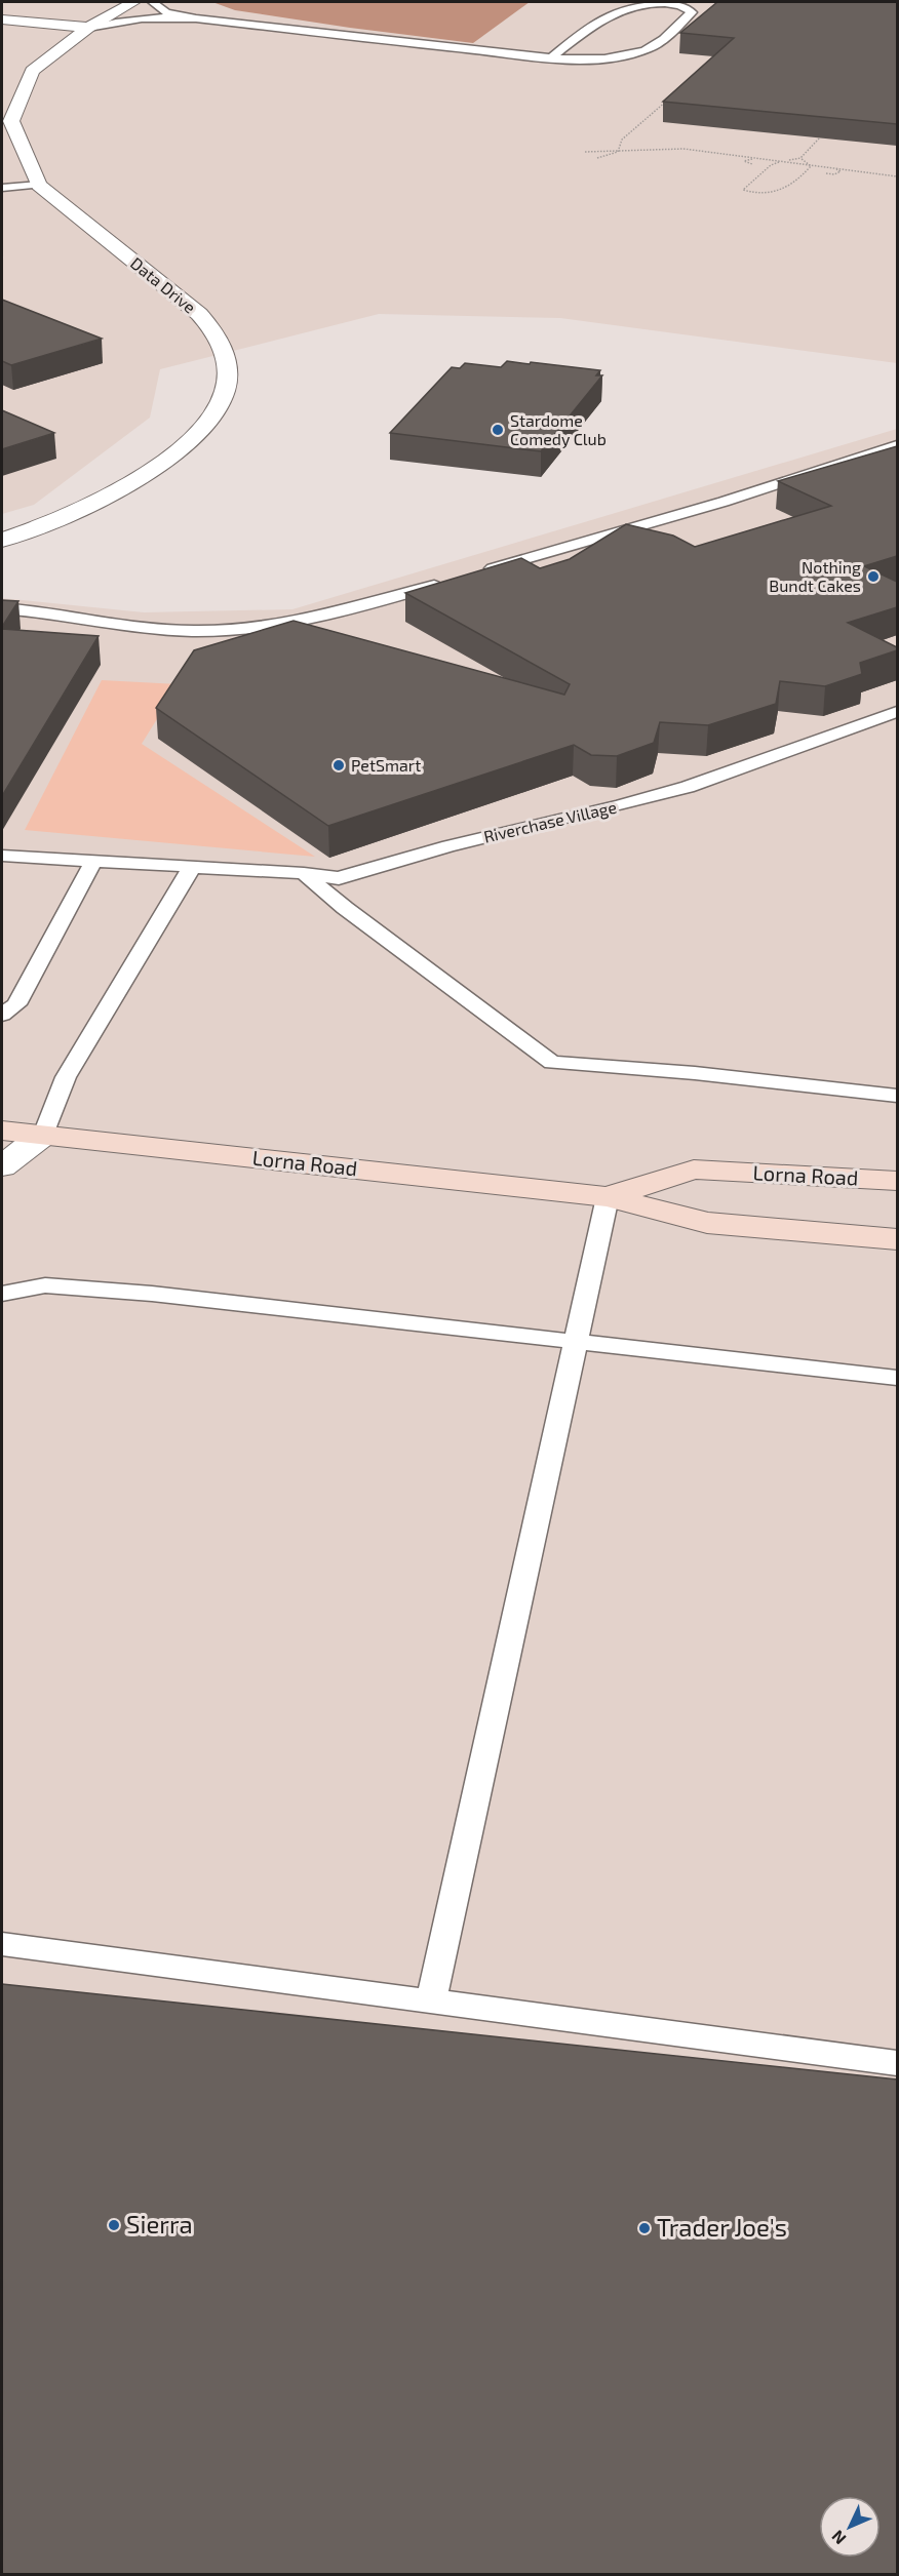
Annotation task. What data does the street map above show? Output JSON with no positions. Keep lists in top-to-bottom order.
{
  "streets": {
    "street": ["Data Drive", "Lorna Road"],
    "lane": ["Riverchase Village"]
  },
  "places": [
    "Stardome Comedy Club",
    "Nothing Bundt Cakes",
    "PetSmart",
    "Sierra",
    "Trader Joe's"
  ],
  "north": "bottom left"
}
